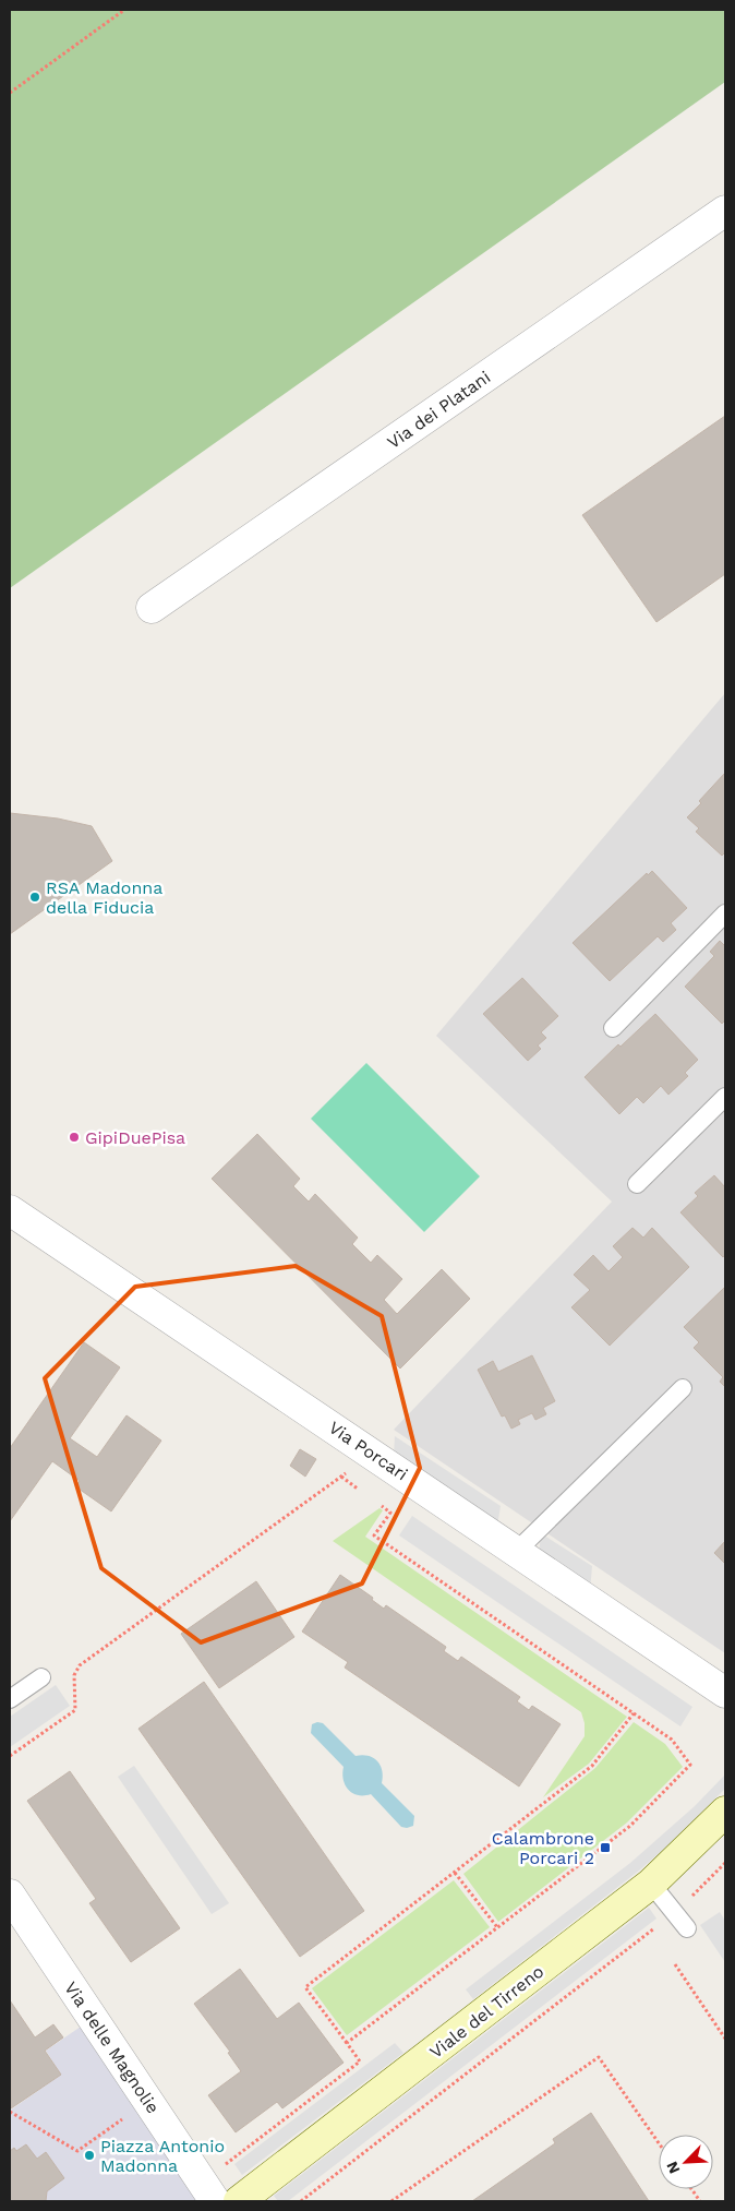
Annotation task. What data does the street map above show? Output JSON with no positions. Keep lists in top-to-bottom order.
{
  "streets": {
    "main road": ["Viale del Tirreno"],
    "street": ["Via dei Platani", "Via Porcari", "Via delle Magnolie"]
  },
  "places": {
    "other": ["RSA Madonna della Fiducia", "GipiDuePisa", "Piazza Antonio Madonna"],
    "transit": ["Calambrone Porcari 2"]
  },
  "north": "bottom left"
}
